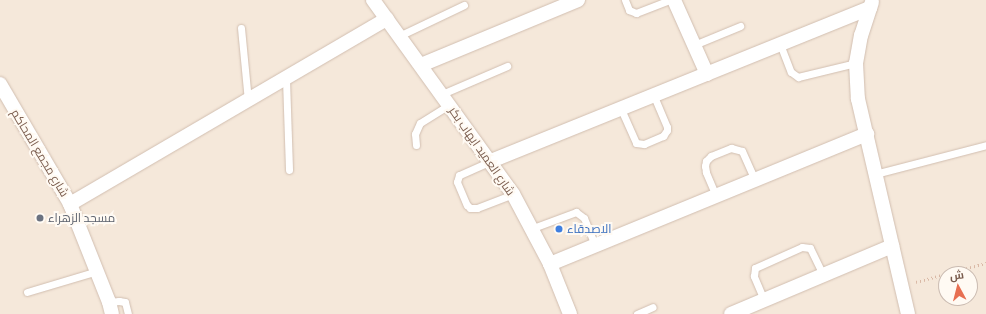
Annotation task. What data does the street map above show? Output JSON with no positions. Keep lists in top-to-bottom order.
{
  "streets": {
    "street": ["شارع العميد ايهاب بكر", "شارع مجمع المحاكم"]
  },
  "places": ["مسجد الزهراء", "الاصدقاء"],
  "north": "top"
}
